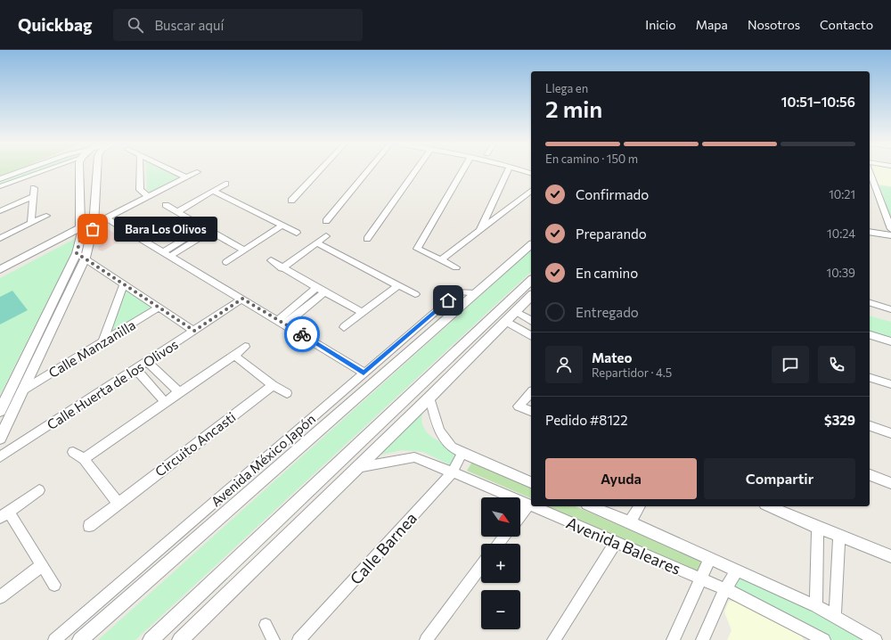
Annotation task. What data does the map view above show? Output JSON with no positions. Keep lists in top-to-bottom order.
{
  "streets": {
    "street": [
      "Calle Manzanilla",
      "Calle Huerta de los Olivos",
      "Circuito Ancasti",
      "Avenida México Japón",
      "Avenida Baleares",
      "Calle Barnea"
    ]
  },
  "crossings": [
    ["Avenida Baleares", "Calle Barnea"]
  ],
  "places": ["Bara Los Olivos"],
  "north": "bottom right",
  "page": {
    "header": "Quickbag",
    "search": "Buscar aquí",
    "nav": [
      "Inicio",
      "Mapa",
      "Nosotros",
      "Contacto"
    ],
    "heading": ["2 min", "Llega en", "10:51–10:56"],
    "panel": [
      "Mateo",
      "Repartidor · 4.5",
      "Pedido #8122",
      "$329"
    ],
    "bar": "En camino · 150 m",
    "list": [
      ["Confirmado", "10:21"],
      ["Preparando", "10:24"],
      ["En camino", "10:39"],
      "Entregado"
    ],
    "bubble": "Bara Los Olivos",
    "buttons": ["Ayuda", "Compartir"],
    "map_buttons": ["+", "−"]
  }
}
